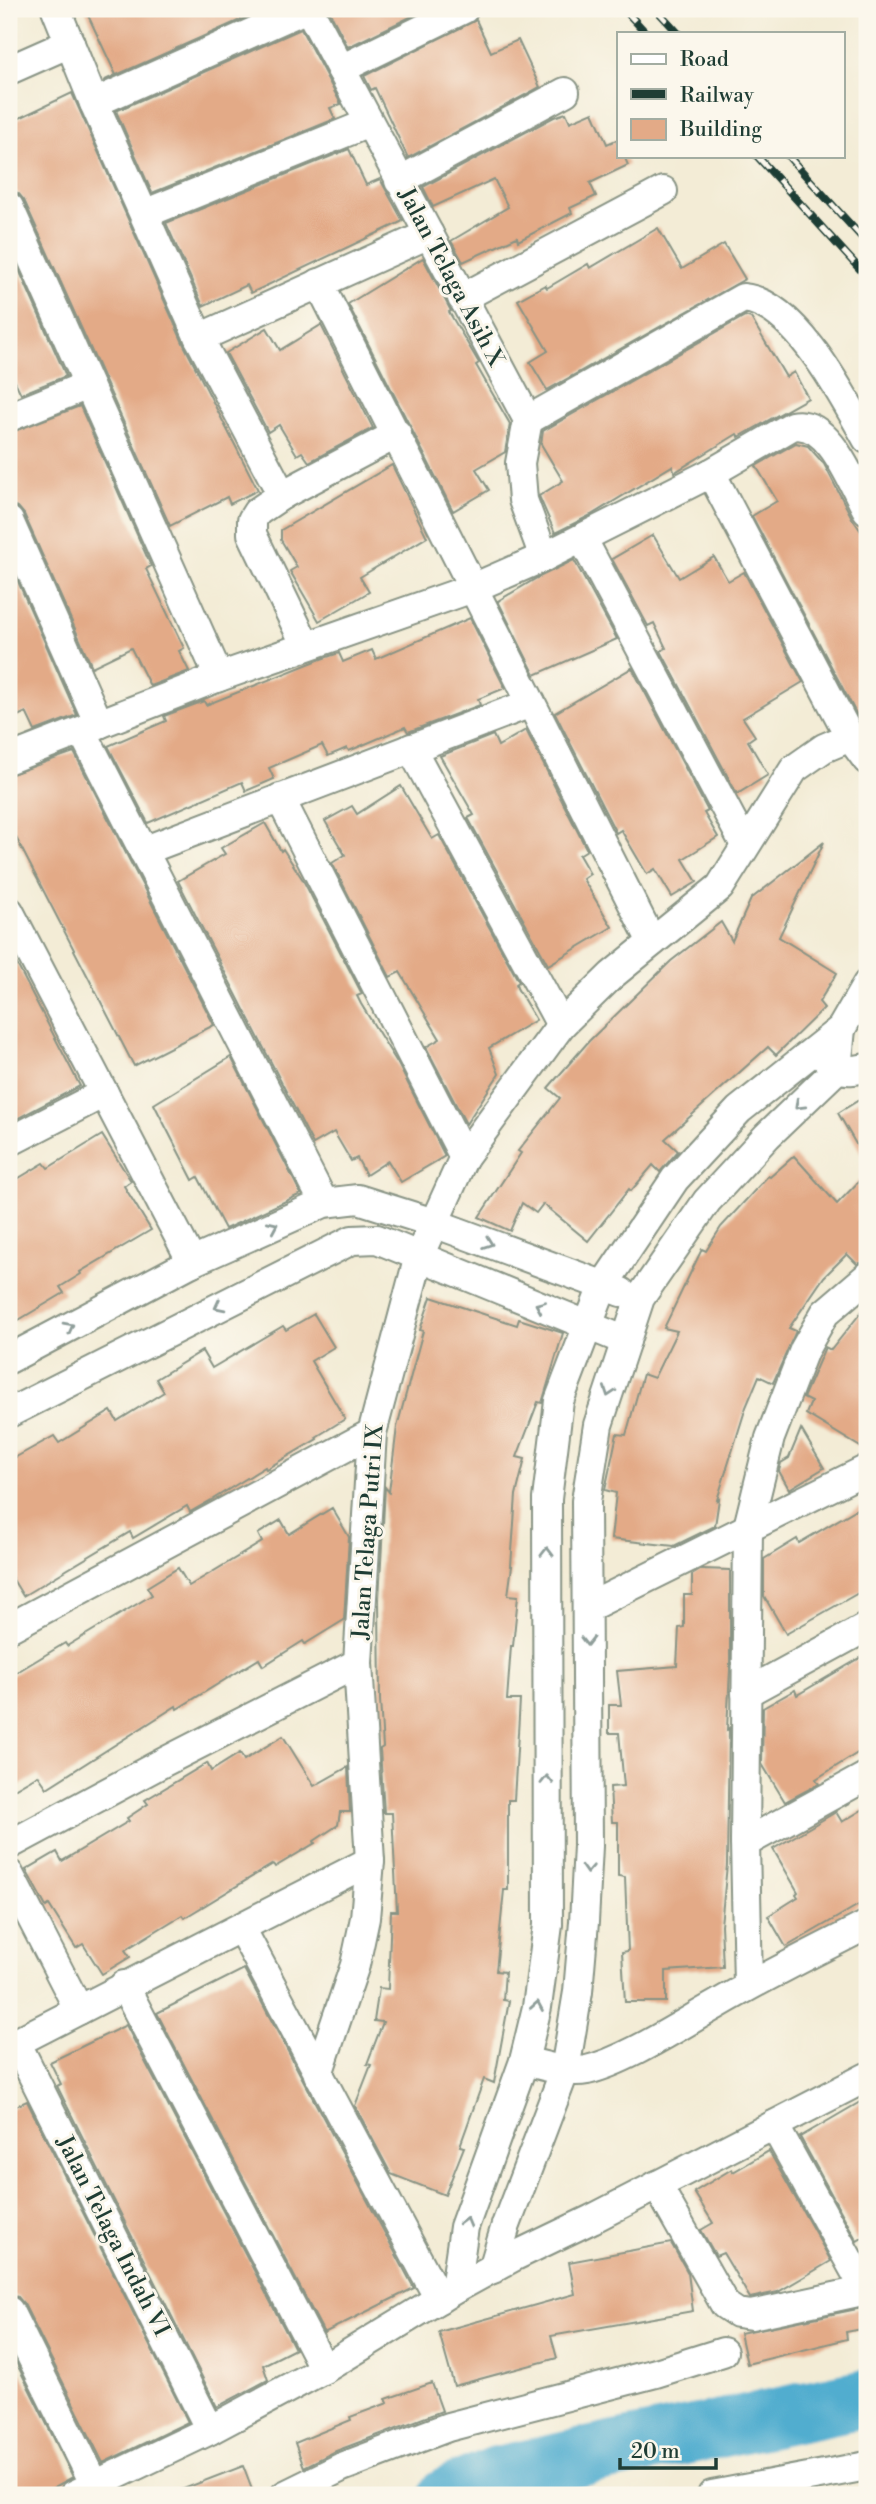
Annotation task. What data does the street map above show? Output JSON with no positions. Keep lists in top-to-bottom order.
{
  "streets": {
    "street": ["Jalan Telaga Asih X", "Jalan Telaga Putri IX", "Jalan Telaga Indah VI"]
  },
  "legend": ["Road", "Railway", "Building"],
  "scale_bar": "20 m"
}
